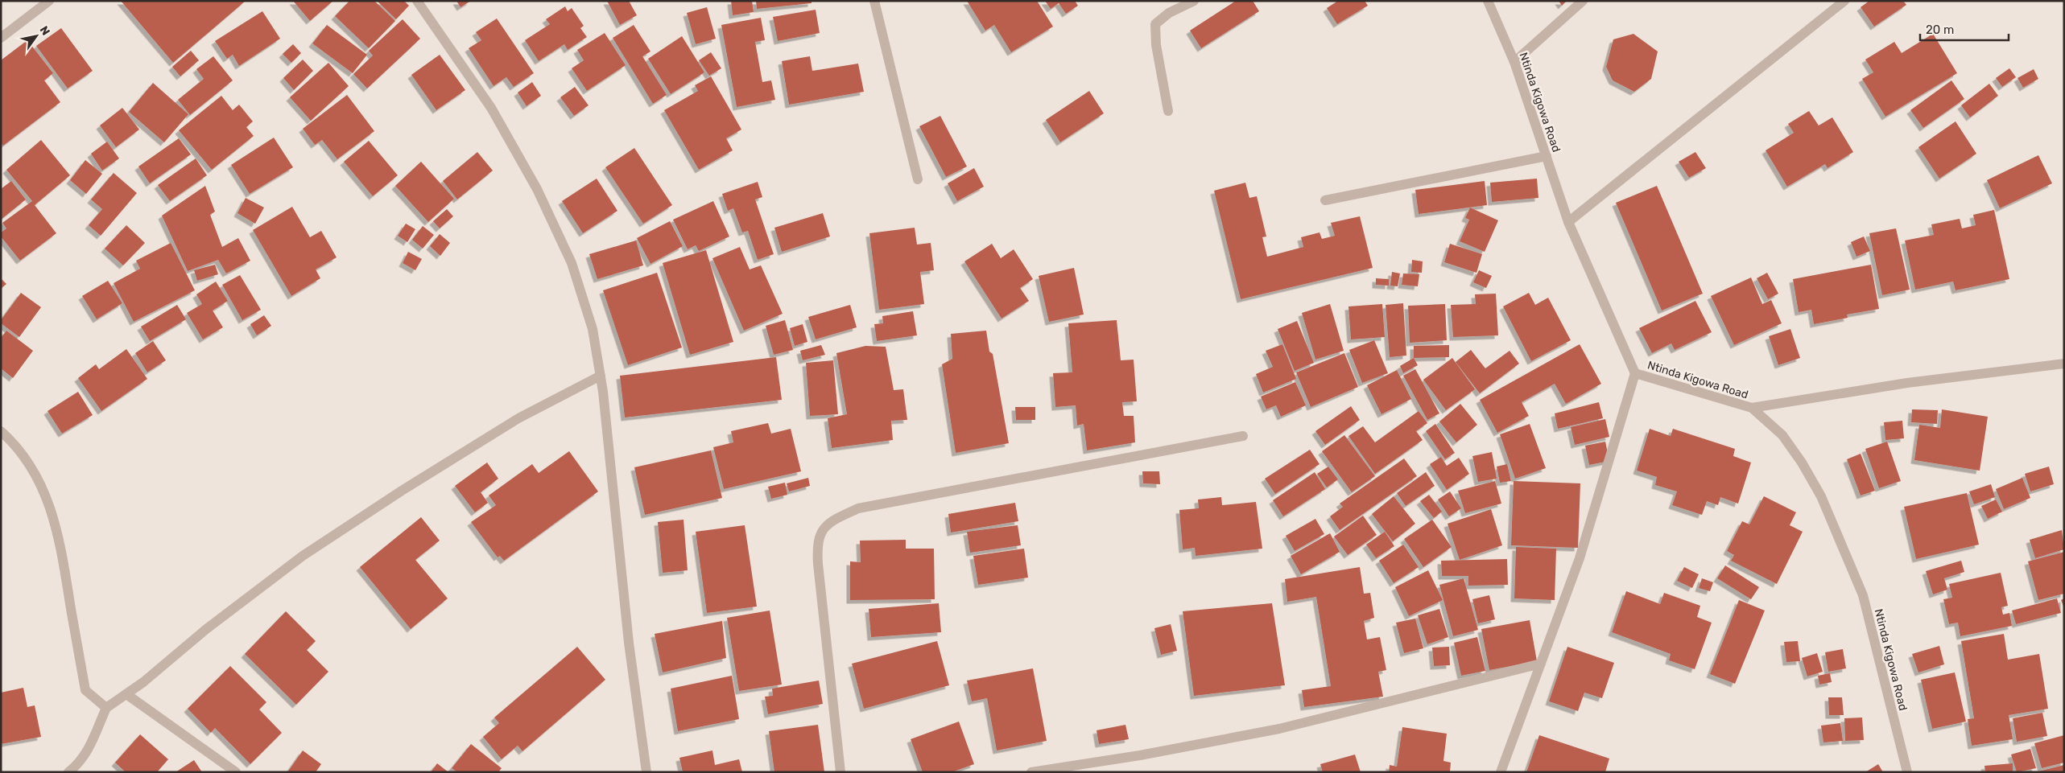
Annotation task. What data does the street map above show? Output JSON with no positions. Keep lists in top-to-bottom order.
{
  "streets": {
    "street": ["Ntinda Kigowa Road"]
  },
  "scale_bar": "20 m",
  "north": "top right"
}
